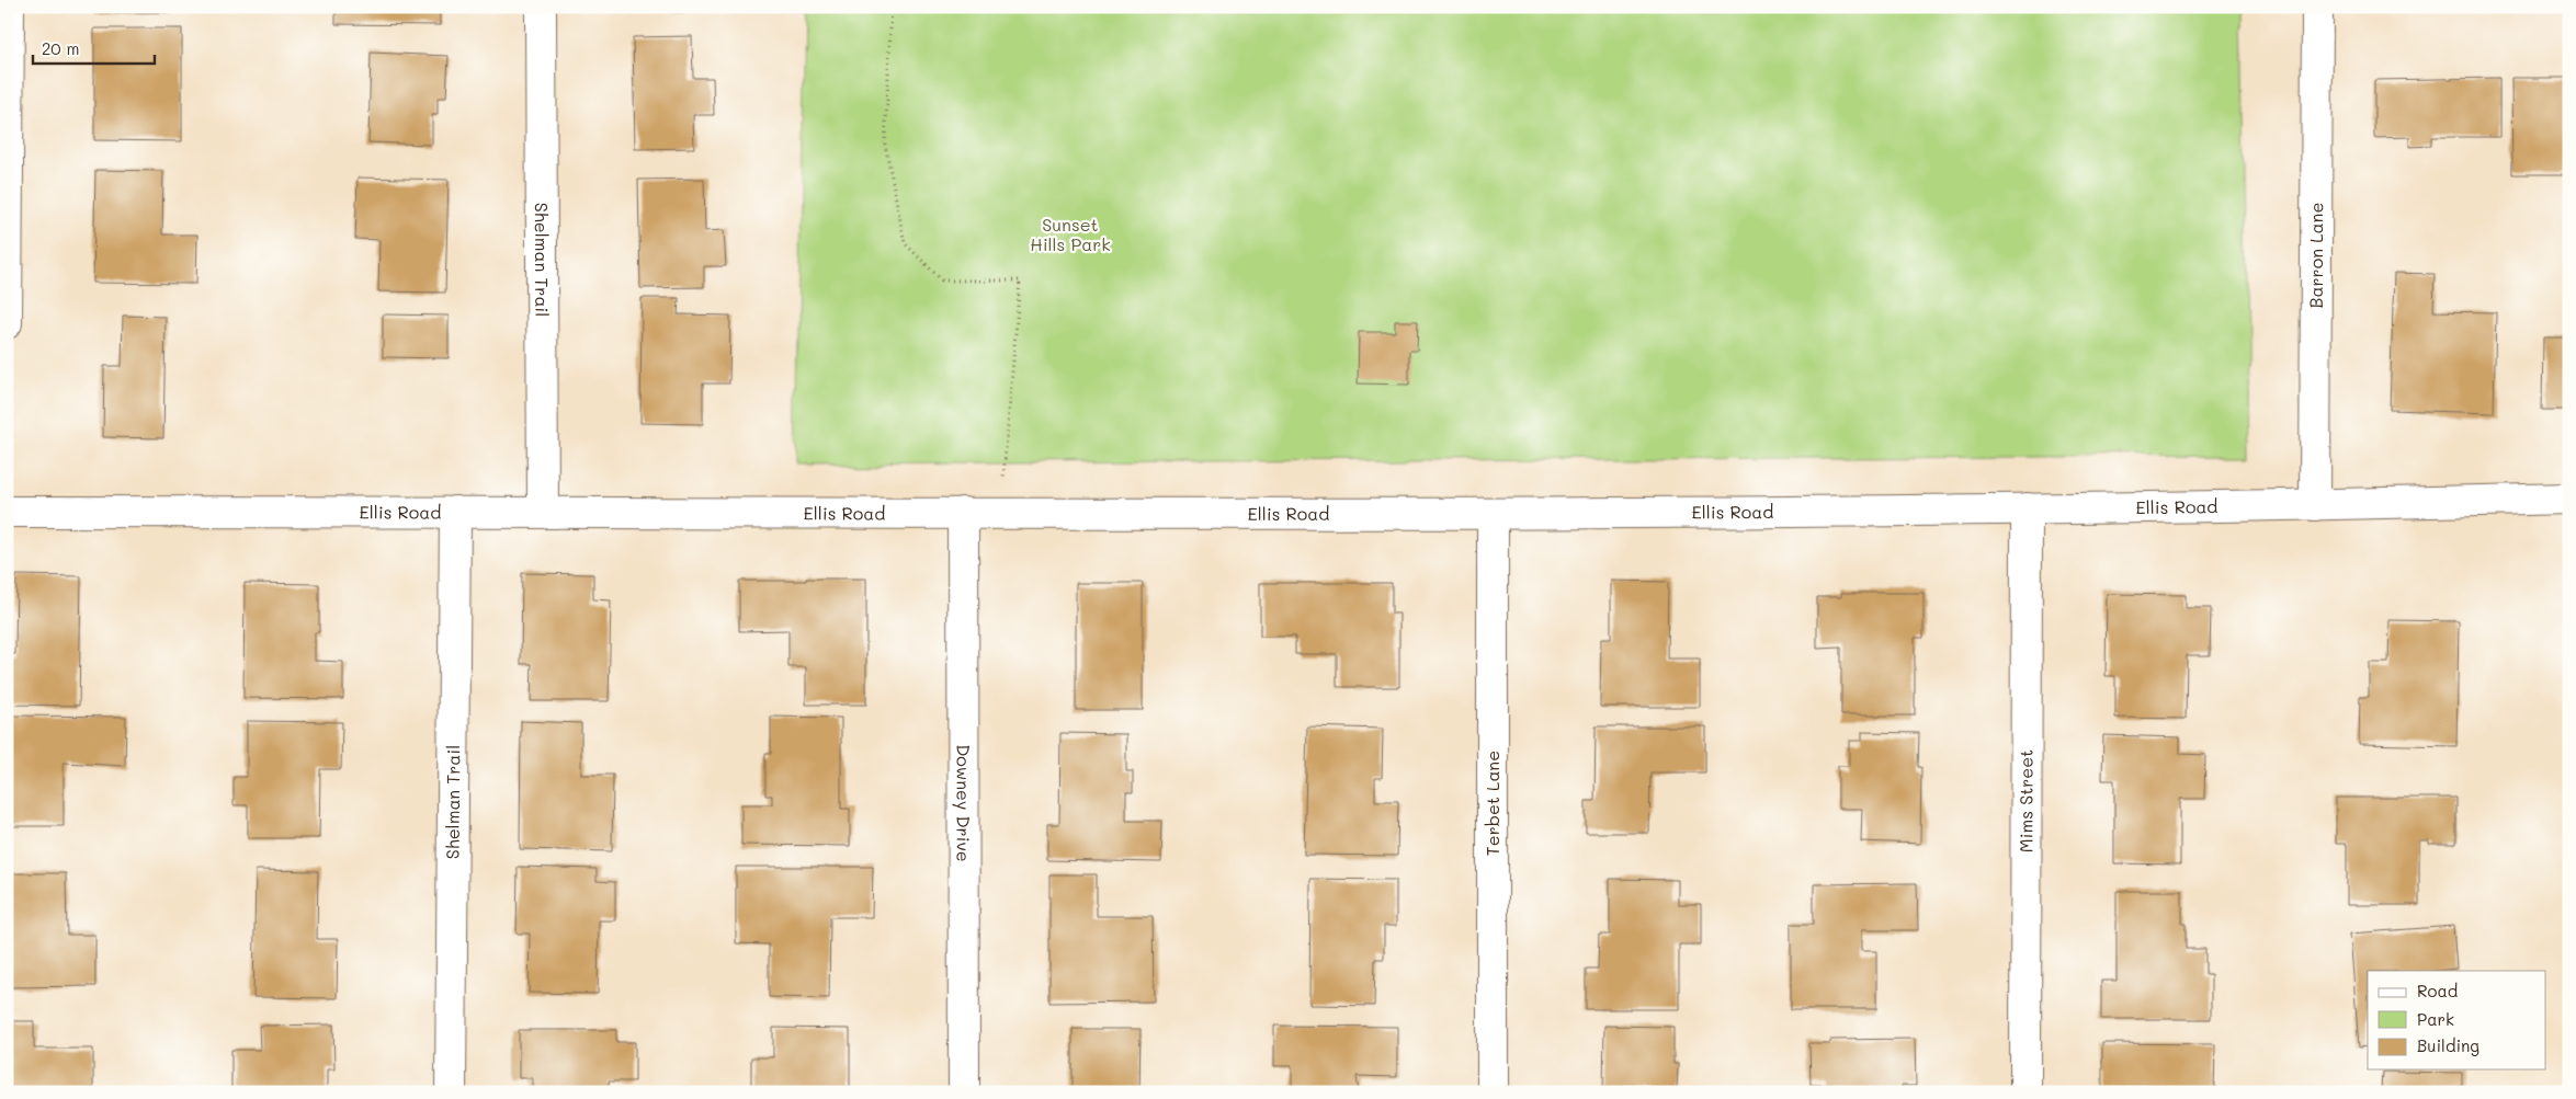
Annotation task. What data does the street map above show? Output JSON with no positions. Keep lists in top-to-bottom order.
{
  "streets": {
    "street": [
      "Barron Lane",
      "Shelman Trail",
      "Ellis Road",
      "Mims Street",
      "Downey Drive",
      "Terbet Lane"
    ]
  },
  "crossings": [
    ["Barron Lane", "Ellis Road"],
    ["Shelman Trail", "Ellis Road"],
    ["Ellis Road", "Mims Street"],
    ["Ellis Road", "Downey Drive"],
    ["Ellis Road", "Terbet Lane"]
  ],
  "parks": ["Sunset Hills Park"],
  "legend": ["Road", "Park", "Building"],
  "scale_bar": "20 m"
}
